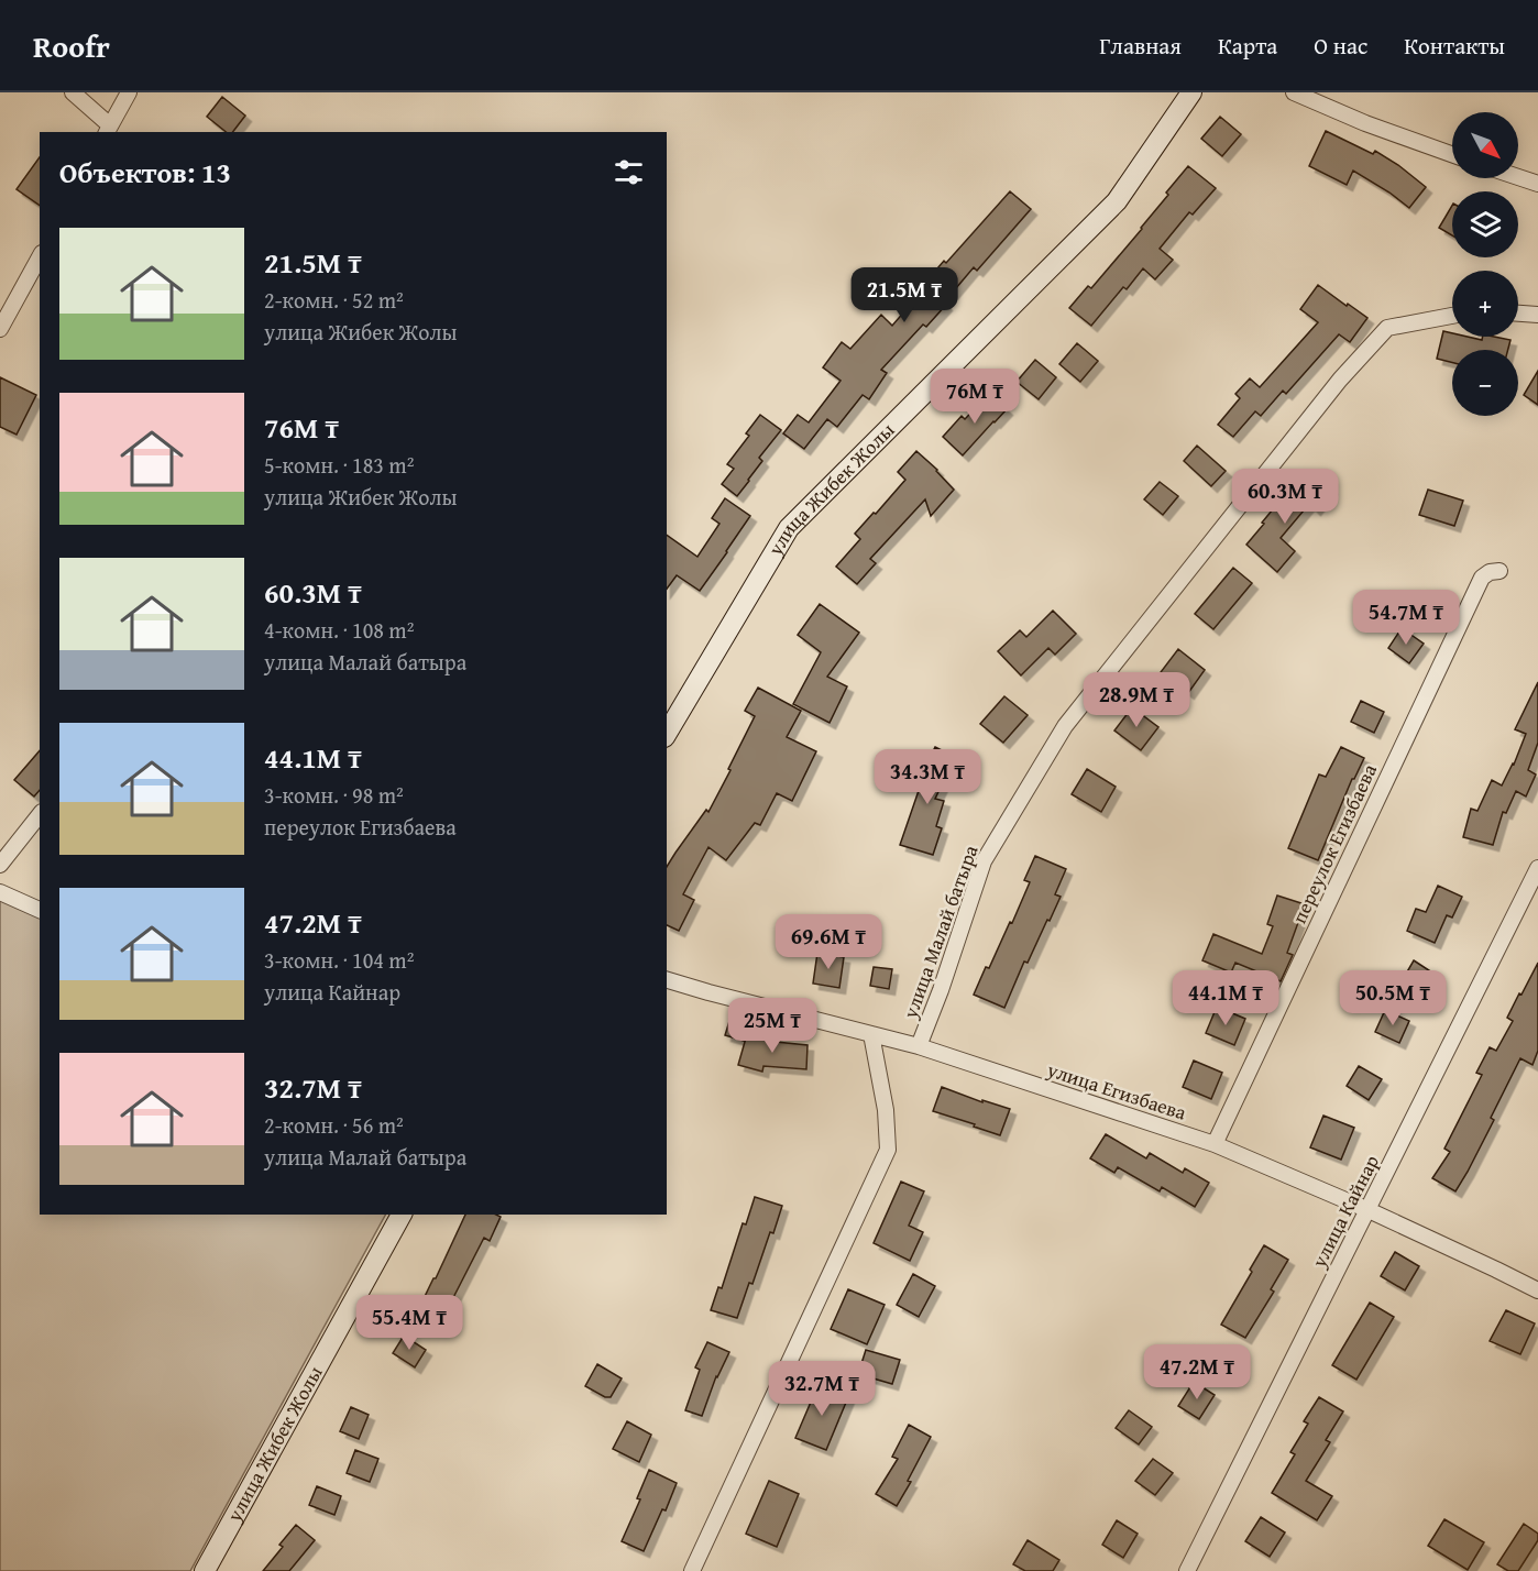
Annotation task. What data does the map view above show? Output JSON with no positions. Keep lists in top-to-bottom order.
{
  "streets": {
    "main road": ["улица Жибек Жолы"],
    "street": [
      "переулок Егизбаева",
      "улица Малай батыра",
      "улица Егизбаева",
      "улица Кайнар"
    ]
  },
  "crossings": [
    ["переулок Егизбаева", "улица Егизбаева"],
    ["улица Малай батыра", "улица Егизбаева"],
    ["улица Егизбаева", "улица Кайнар"]
  ],
  "north": "bottom right",
  "page": {
    "header": "Roofr",
    "nav": [
      "Главная",
      "Карта",
      "О нас",
      "Контакты"
    ],
    "map_buttons": ["+", "−"],
    "heading": "Объектов: 13",
    "list": [
      {
        "name": "21.5M ₸",
        "note": "2-комн. · 52 m² · улица Жибек Жолы"
      },
      {
        "name": "76M ₸",
        "note": "5-комн. · 183 m² · улица Жибек Жолы"
      },
      {
        "name": "60.3M ₸",
        "note": "4-комн. · 108 m² · улица Малай батыра"
      },
      {
        "name": "44.1M ₸",
        "note": "3-комн. · 98 m² · переулок Егизбаева"
      },
      {
        "name": "47.2M ₸",
        "note": "3-комн. · 104 m² · улица Кайнар"
      },
      {
        "name": "32.7M ₸",
        "note": "2-комн. · 56 m² · улица Малай батыра"
      }
    ],
    "price": [
      "21.5M ₸",
      "76M ₸",
      "60.3M ₸",
      "54.7M ₸",
      "28.9M ₸",
      "34.3M ₸",
      "69.6M ₸",
      "44.1M ₸",
      "50.5M ₸",
      "25M ₸",
      "55.4M ₸",
      "47.2M ₸",
      "32.7M ₸"
    ]
  }
}
